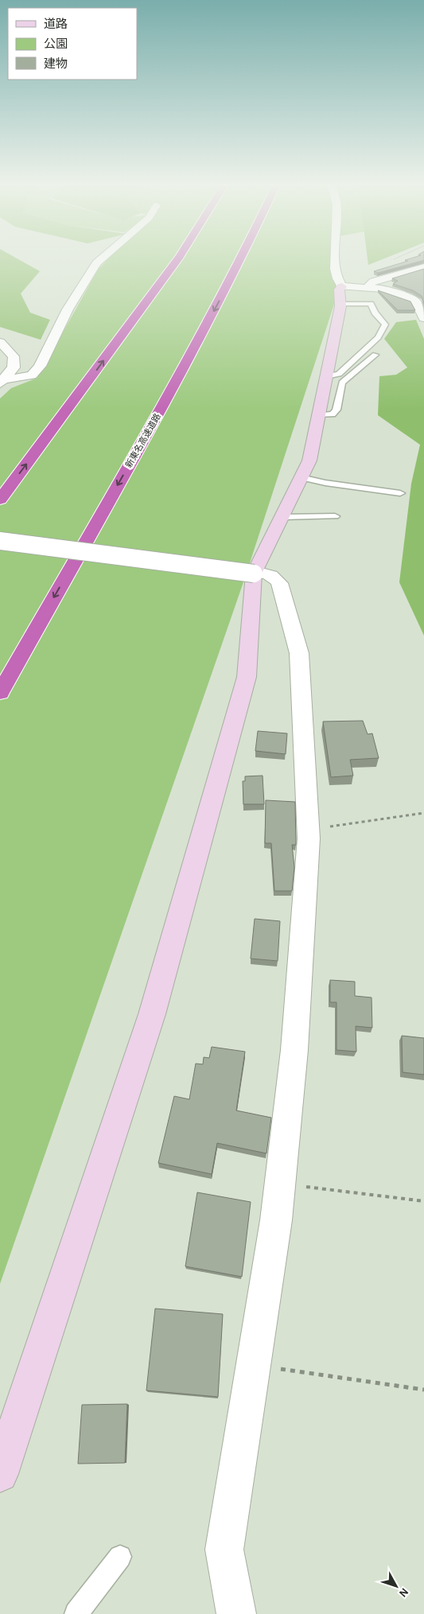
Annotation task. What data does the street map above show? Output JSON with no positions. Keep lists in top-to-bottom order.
{
  "streets": {
    "highway": ["新東名高速道路"]
  },
  "legend": ["道路", "公園", "建物"],
  "north": "bottom right"
}
